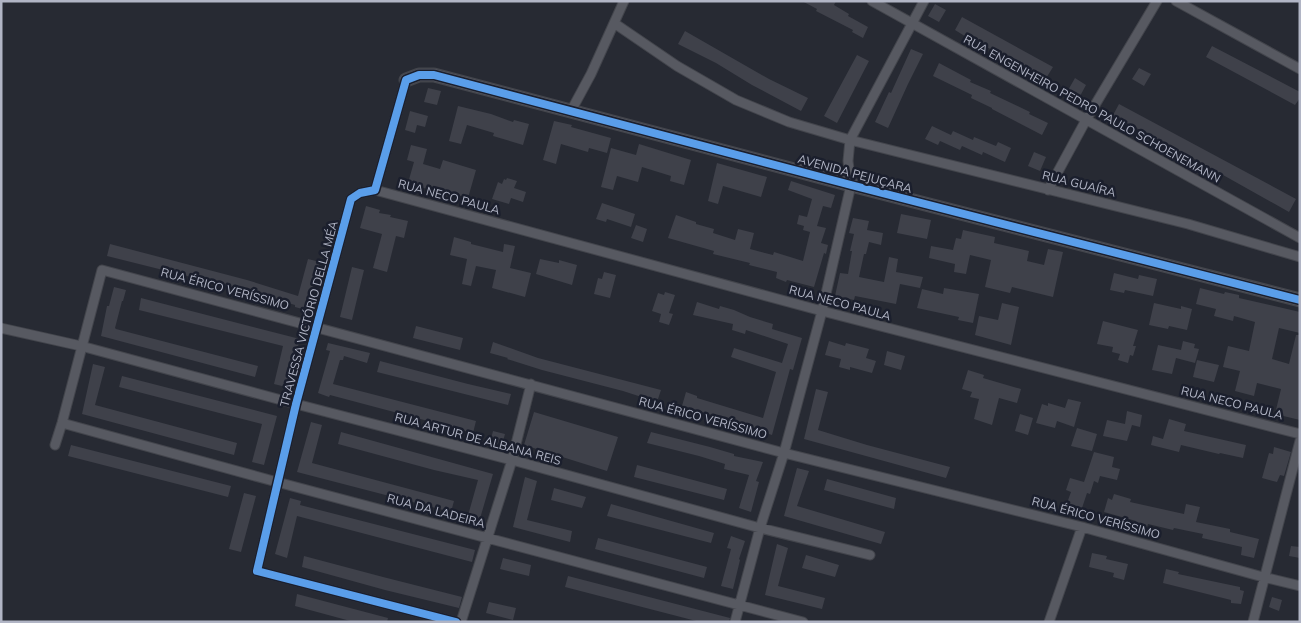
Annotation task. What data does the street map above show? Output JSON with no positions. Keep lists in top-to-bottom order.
{
  "streets": {
    "street": [
      "RUA ENGENHEIRO PEDRO PAULO SCHOENEMANN",
      "AVENIDA PEJUÇARA",
      "RUA GUAÍRA",
      "RUA NECO PAULA",
      "RUA ÉRICO VERÍSSIMO",
      "TRAVESSA VICTÓRIO DELLA MÉA",
      "RUA ARTUR DE ALBANA REIS",
      "RUA DA LADEIRA"
    ]
  },
  "crossings": [
    ["RUA NECO PAULA", "TRAVESSA VICTÓRIO DELLA MÉA"],
    ["RUA ÉRICO VERÍSSIMO", "TRAVESSA VICTÓRIO DELLA MÉA"],
    ["RUA ÉRICO VERÍSSIMO", "RUA ARTUR DE ALBANA REIS"],
    ["TRAVESSA VICTÓRIO DELLA MÉA", "RUA ARTUR DE ALBANA REIS"],
    ["TRAVESSA VICTÓRIO DELLA MÉA", "RUA DA LADEIRA"]
  ]
}
